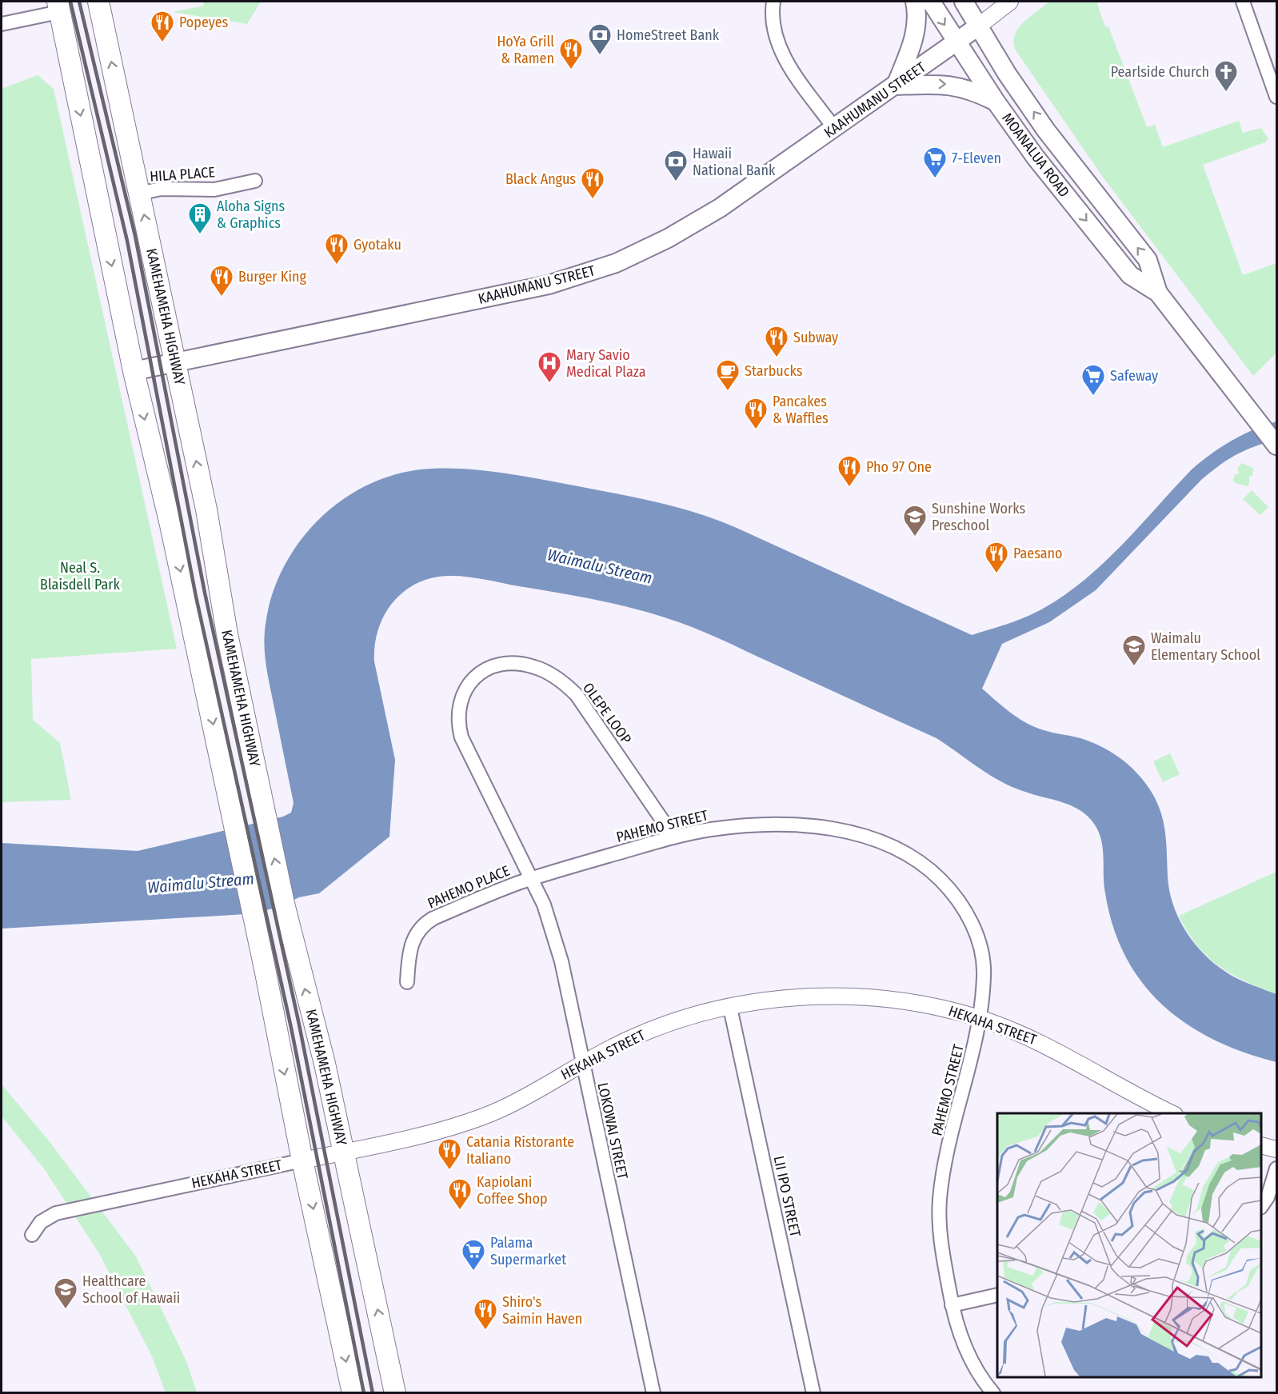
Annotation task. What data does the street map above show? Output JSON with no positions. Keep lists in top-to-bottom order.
{
  "streets": {
    "main road": ["KAAHUMANU STREET", "MOANALUA ROAD", "KAMEHAMEHA HIGHWAY"],
    "street": [
      "HILA PLACE",
      "OLEPE LOOP",
      "PAHEMO STREET",
      "PAHEMO PLACE",
      "HEKAHA STREET",
      "LOKOWAI STREET",
      "LII IPO STREET"
    ]
  },
  "crossings": [
    ["KAAHUMANU STREET", "MOANALUA ROAD"],
    ["KAAHUMANU STREET", "KAMEHAMEHA HIGHWAY"],
    ["HILA PLACE", "KAMEHAMEHA HIGHWAY"],
    ["KAMEHAMEHA HIGHWAY", "HEKAHA STREET"],
    ["OLEPE LOOP", "PAHEMO STREET"],
    ["OLEPE LOOP", "PAHEMO PLACE"],
    ["OLEPE LOOP", "LOKOWAI STREET"],
    ["PAHEMO STREET", "PAHEMO PLACE"],
    ["PAHEMO STREET", "HEKAHA STREET"],
    ["PAHEMO STREET", "LOKOWAI STREET"],
    ["PAHEMO PLACE", "LOKOWAI STREET"],
    ["HEKAHA STREET", "LOKOWAI STREET"],
    ["HEKAHA STREET", "LII IPO STREET"]
  ],
  "water": ["Waimalu Stream"],
  "parks": ["Neal S. Blaisdell Park"],
  "places": {
    "restaurant": [
      "Popeyes",
      "HoYa Grill & Ramen",
      "Black Angus",
      "Gyotaku",
      "Burger King",
      "Subway",
      "Pancakes & Waffles",
      "Pho 97 One",
      "Paesano",
      "Catania Ristorante Italiano",
      "Kapiolani Coffee Shop",
      "Shiro's Saimin Haven"
    ],
    "bank": ["HomeStreet Bank", "Hawaii National Bank"],
    "church": ["Pearlside Church"],
    "supermarket": ["7-Eleven", "Safeway", "Palama Supermarket"],
    "building": ["Aloha Signs & Graphics"],
    "hospital": ["Mary Savio Medical Plaza"],
    "cafe": ["Starbucks"],
    "school or university": ["Sunshine Works Preschool", "Waimalu Elementary School", "Healthcare School of Hawaii"]
  }
}
